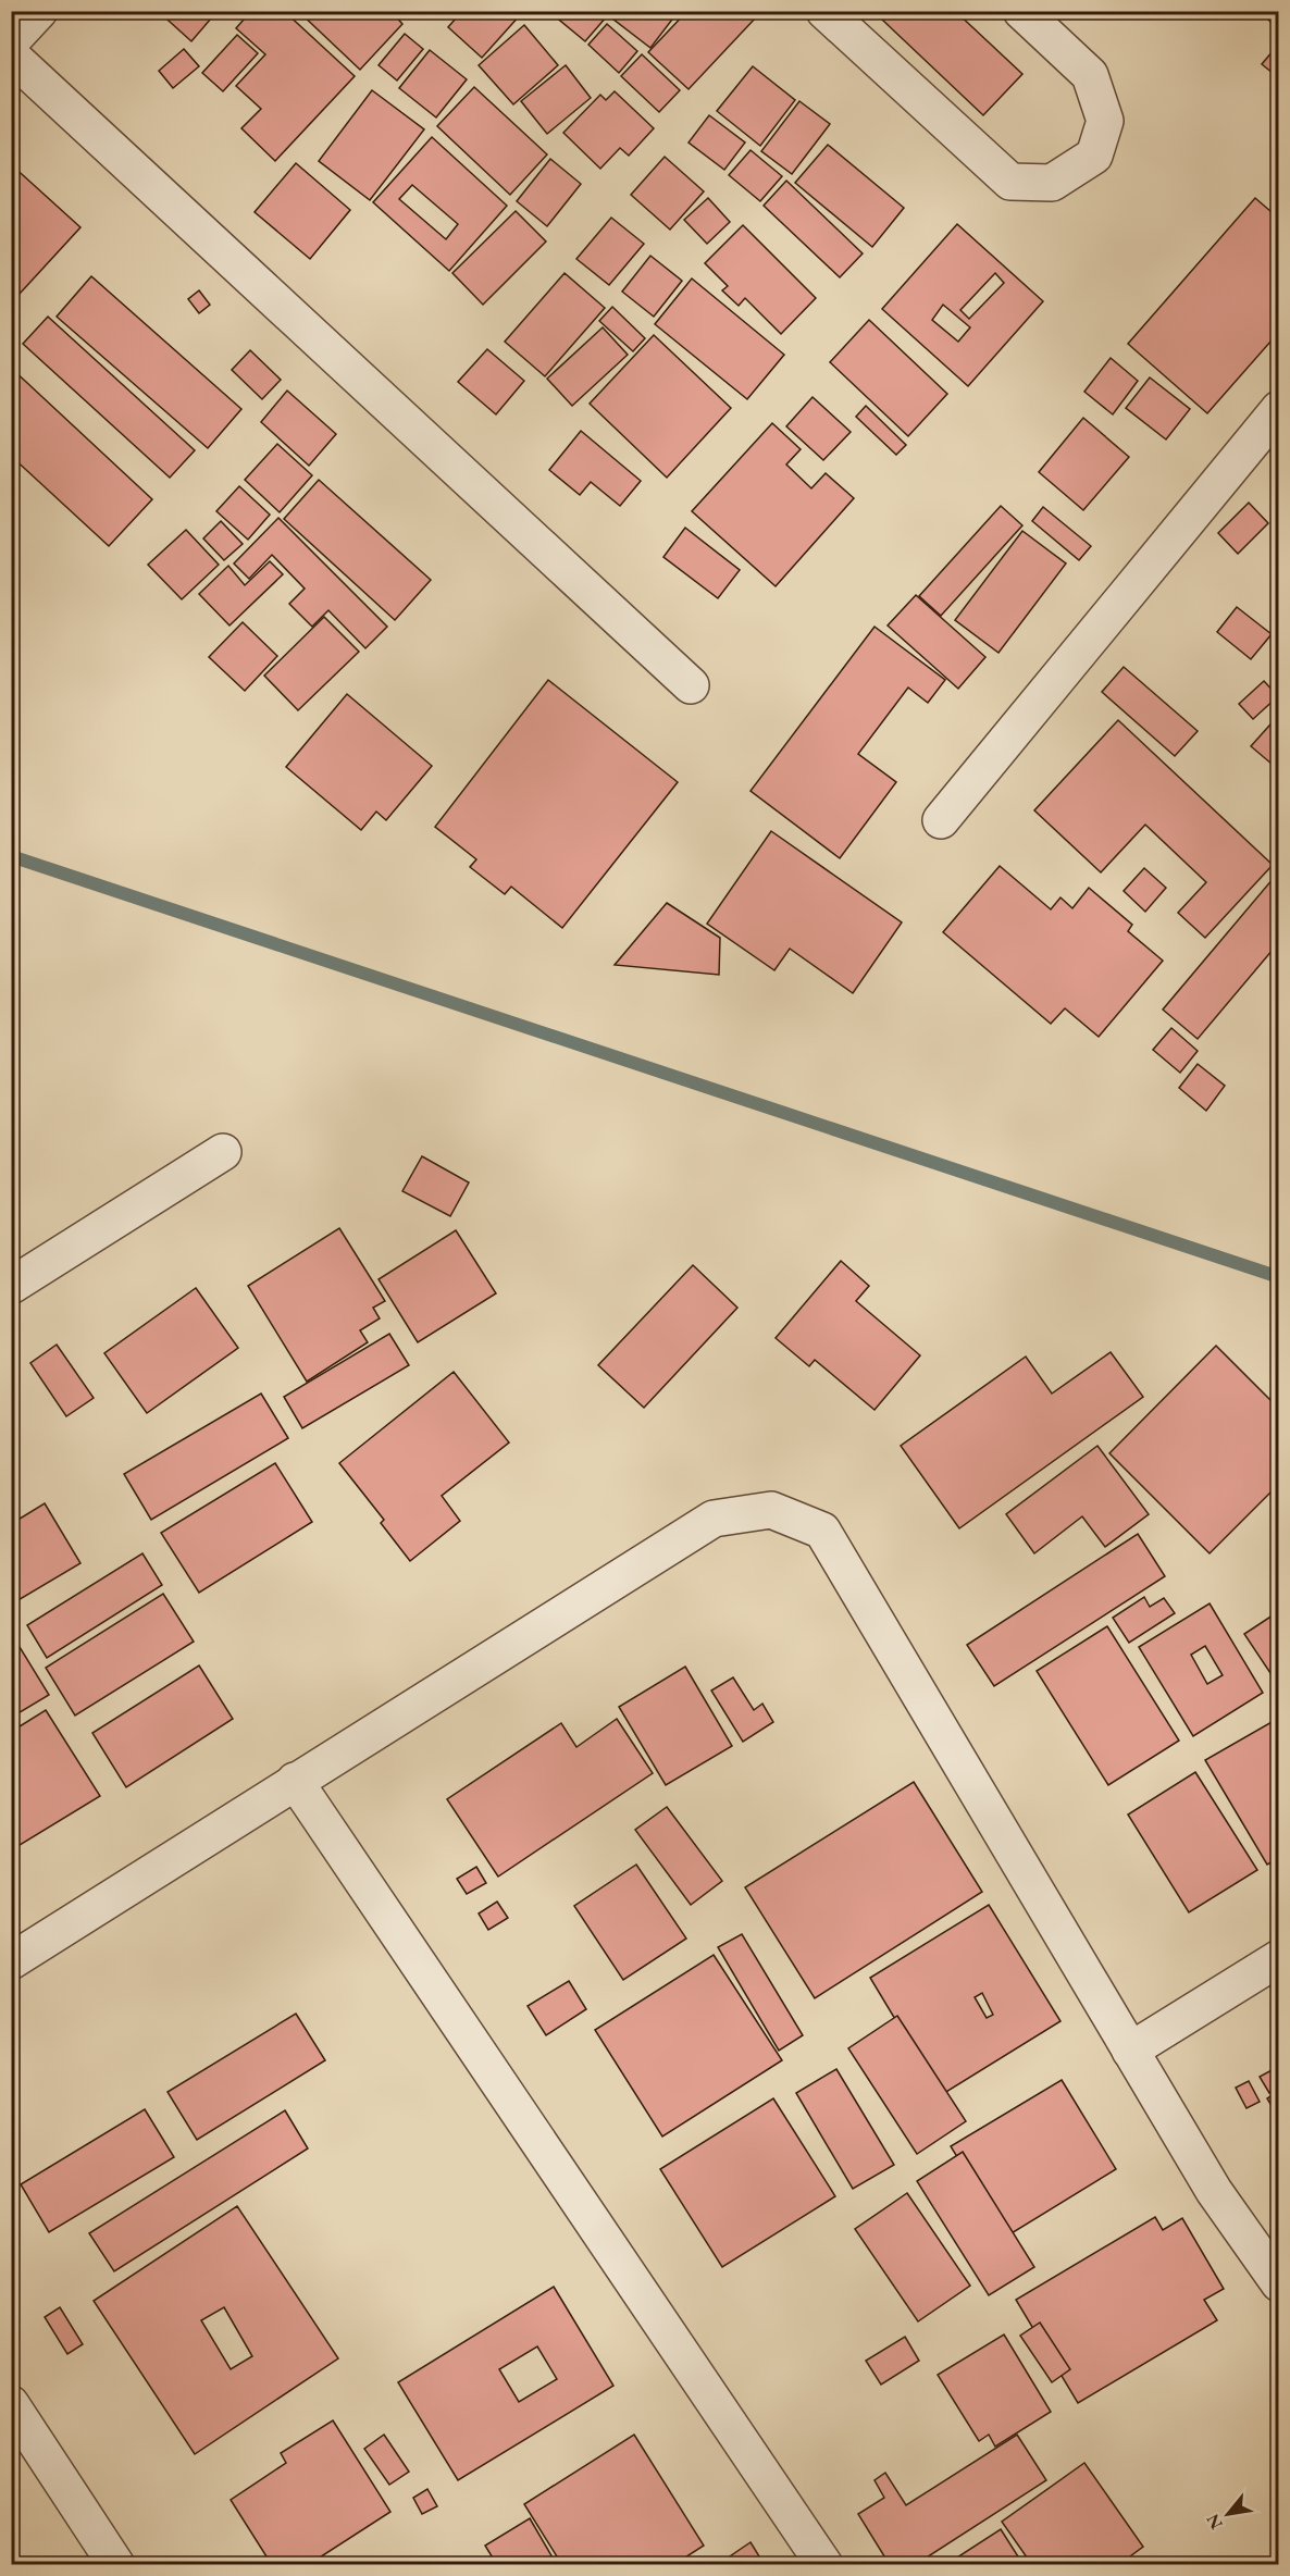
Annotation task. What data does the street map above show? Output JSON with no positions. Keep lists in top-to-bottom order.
{
  "north": "bottom left"
}
